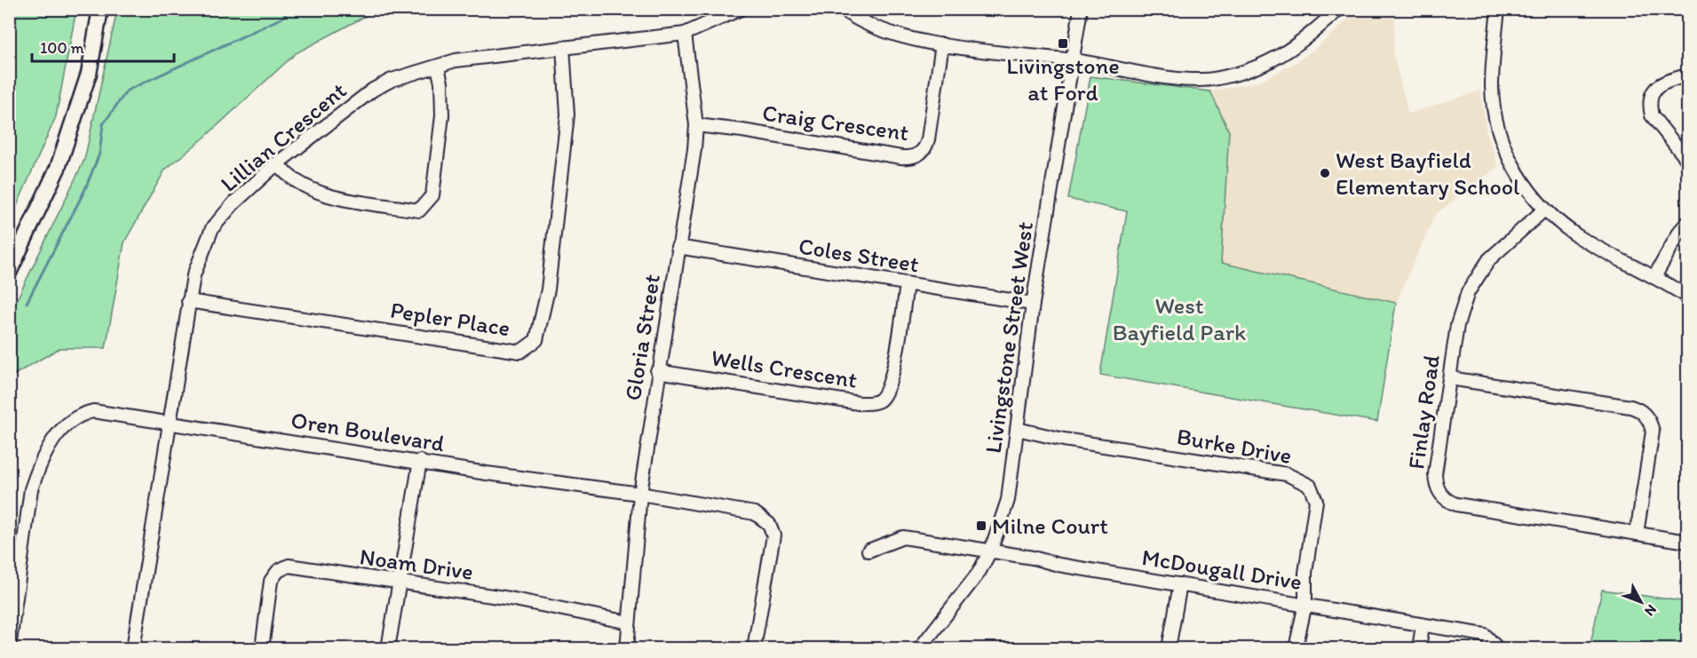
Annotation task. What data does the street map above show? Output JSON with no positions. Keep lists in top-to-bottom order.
{
  "streets": {
    "street": [
      "Craig Crescent",
      "Lillian Crescent",
      "Coles Street",
      "Pepler Place",
      "Gloria Street",
      "Livingstone Street West",
      "Wells Crescent",
      "Finlay Road",
      "Oren Boulevard",
      "Burke Drive",
      "Noam Drive",
      "McDougall Drive"
    ]
  },
  "crossings": [
    ["Craig Crescent", "Gloria Street"],
    ["Lillian Crescent", "Pepler Place"],
    ["Lillian Crescent", "Gloria Street"],
    ["Lillian Crescent", "Oren Boulevard"],
    ["Coles Street", "Gloria Street"],
    ["Coles Street", "Livingstone Street West"],
    ["Coles Street", "Wells Crescent"],
    ["Gloria Street", "Wells Crescent"],
    ["Gloria Street", "Oren Boulevard"],
    ["Gloria Street", "Noam Drive"],
    ["Livingstone Street West", "Burke Drive"],
    ["Livingstone Street West", "McDougall Drive"],
    ["Burke Drive", "McDougall Drive"]
  ],
  "parks": ["West Bayfield Park"],
  "places": {
    "transit": ["Livingstone at Ford", "Milne Court"],
    "other": ["West Bayfield Elementary School"]
  },
  "scale_bar": "100 m",
  "north": "bottom right"
}
